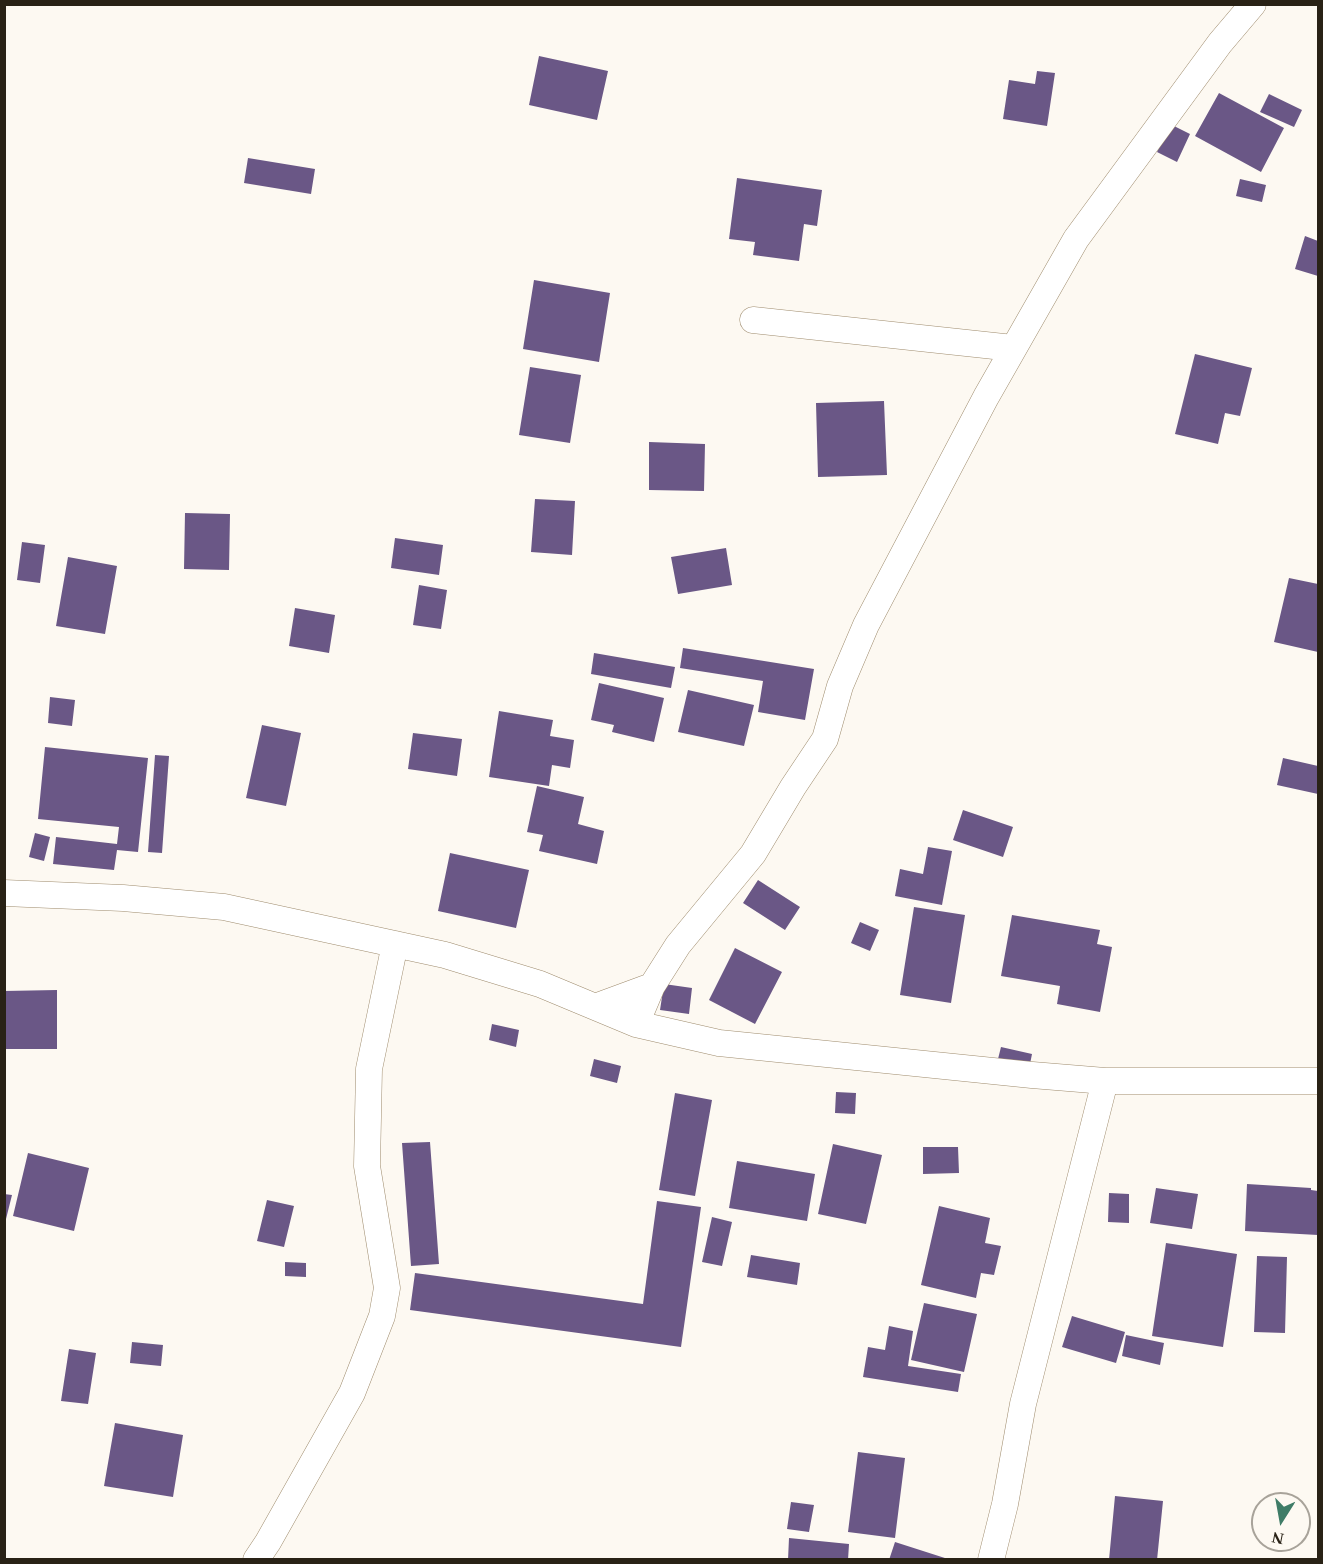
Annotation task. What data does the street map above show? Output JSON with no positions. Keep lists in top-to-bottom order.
{
  "north": "bottom"
}
